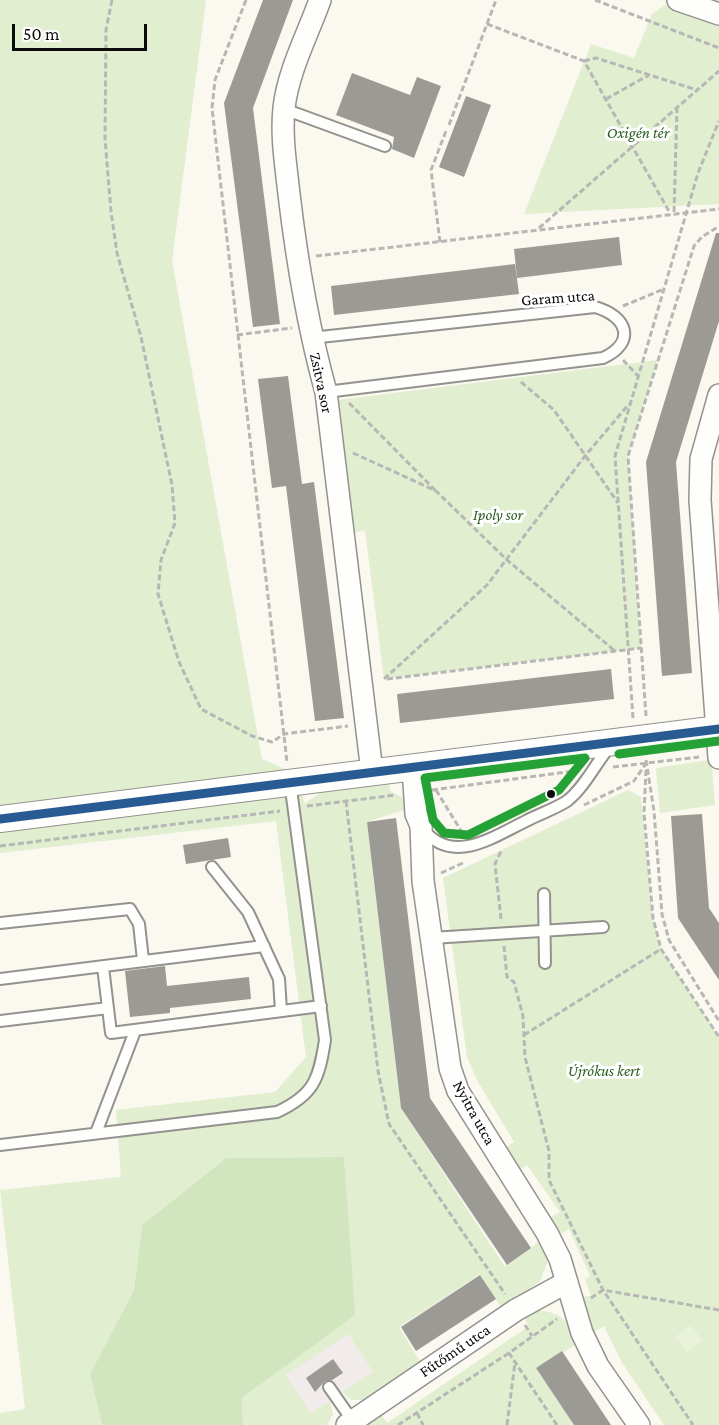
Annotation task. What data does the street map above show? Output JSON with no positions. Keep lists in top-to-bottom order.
{
  "streets": {
    "street": ["Zsitva sor", "Nyitra utca", "Fűtőmű utca"],
    "lane": ["Garam utca"]
  },
  "crossings": [
    ["Garam utca", "Zsitva sor"],
    ["Nyitra utca", "Fűtőmű utca"]
  ],
  "parks": ["Oxigén tér", "Ipoly sor", "Újrókus kert"],
  "scale_bar": "50 m"
}
